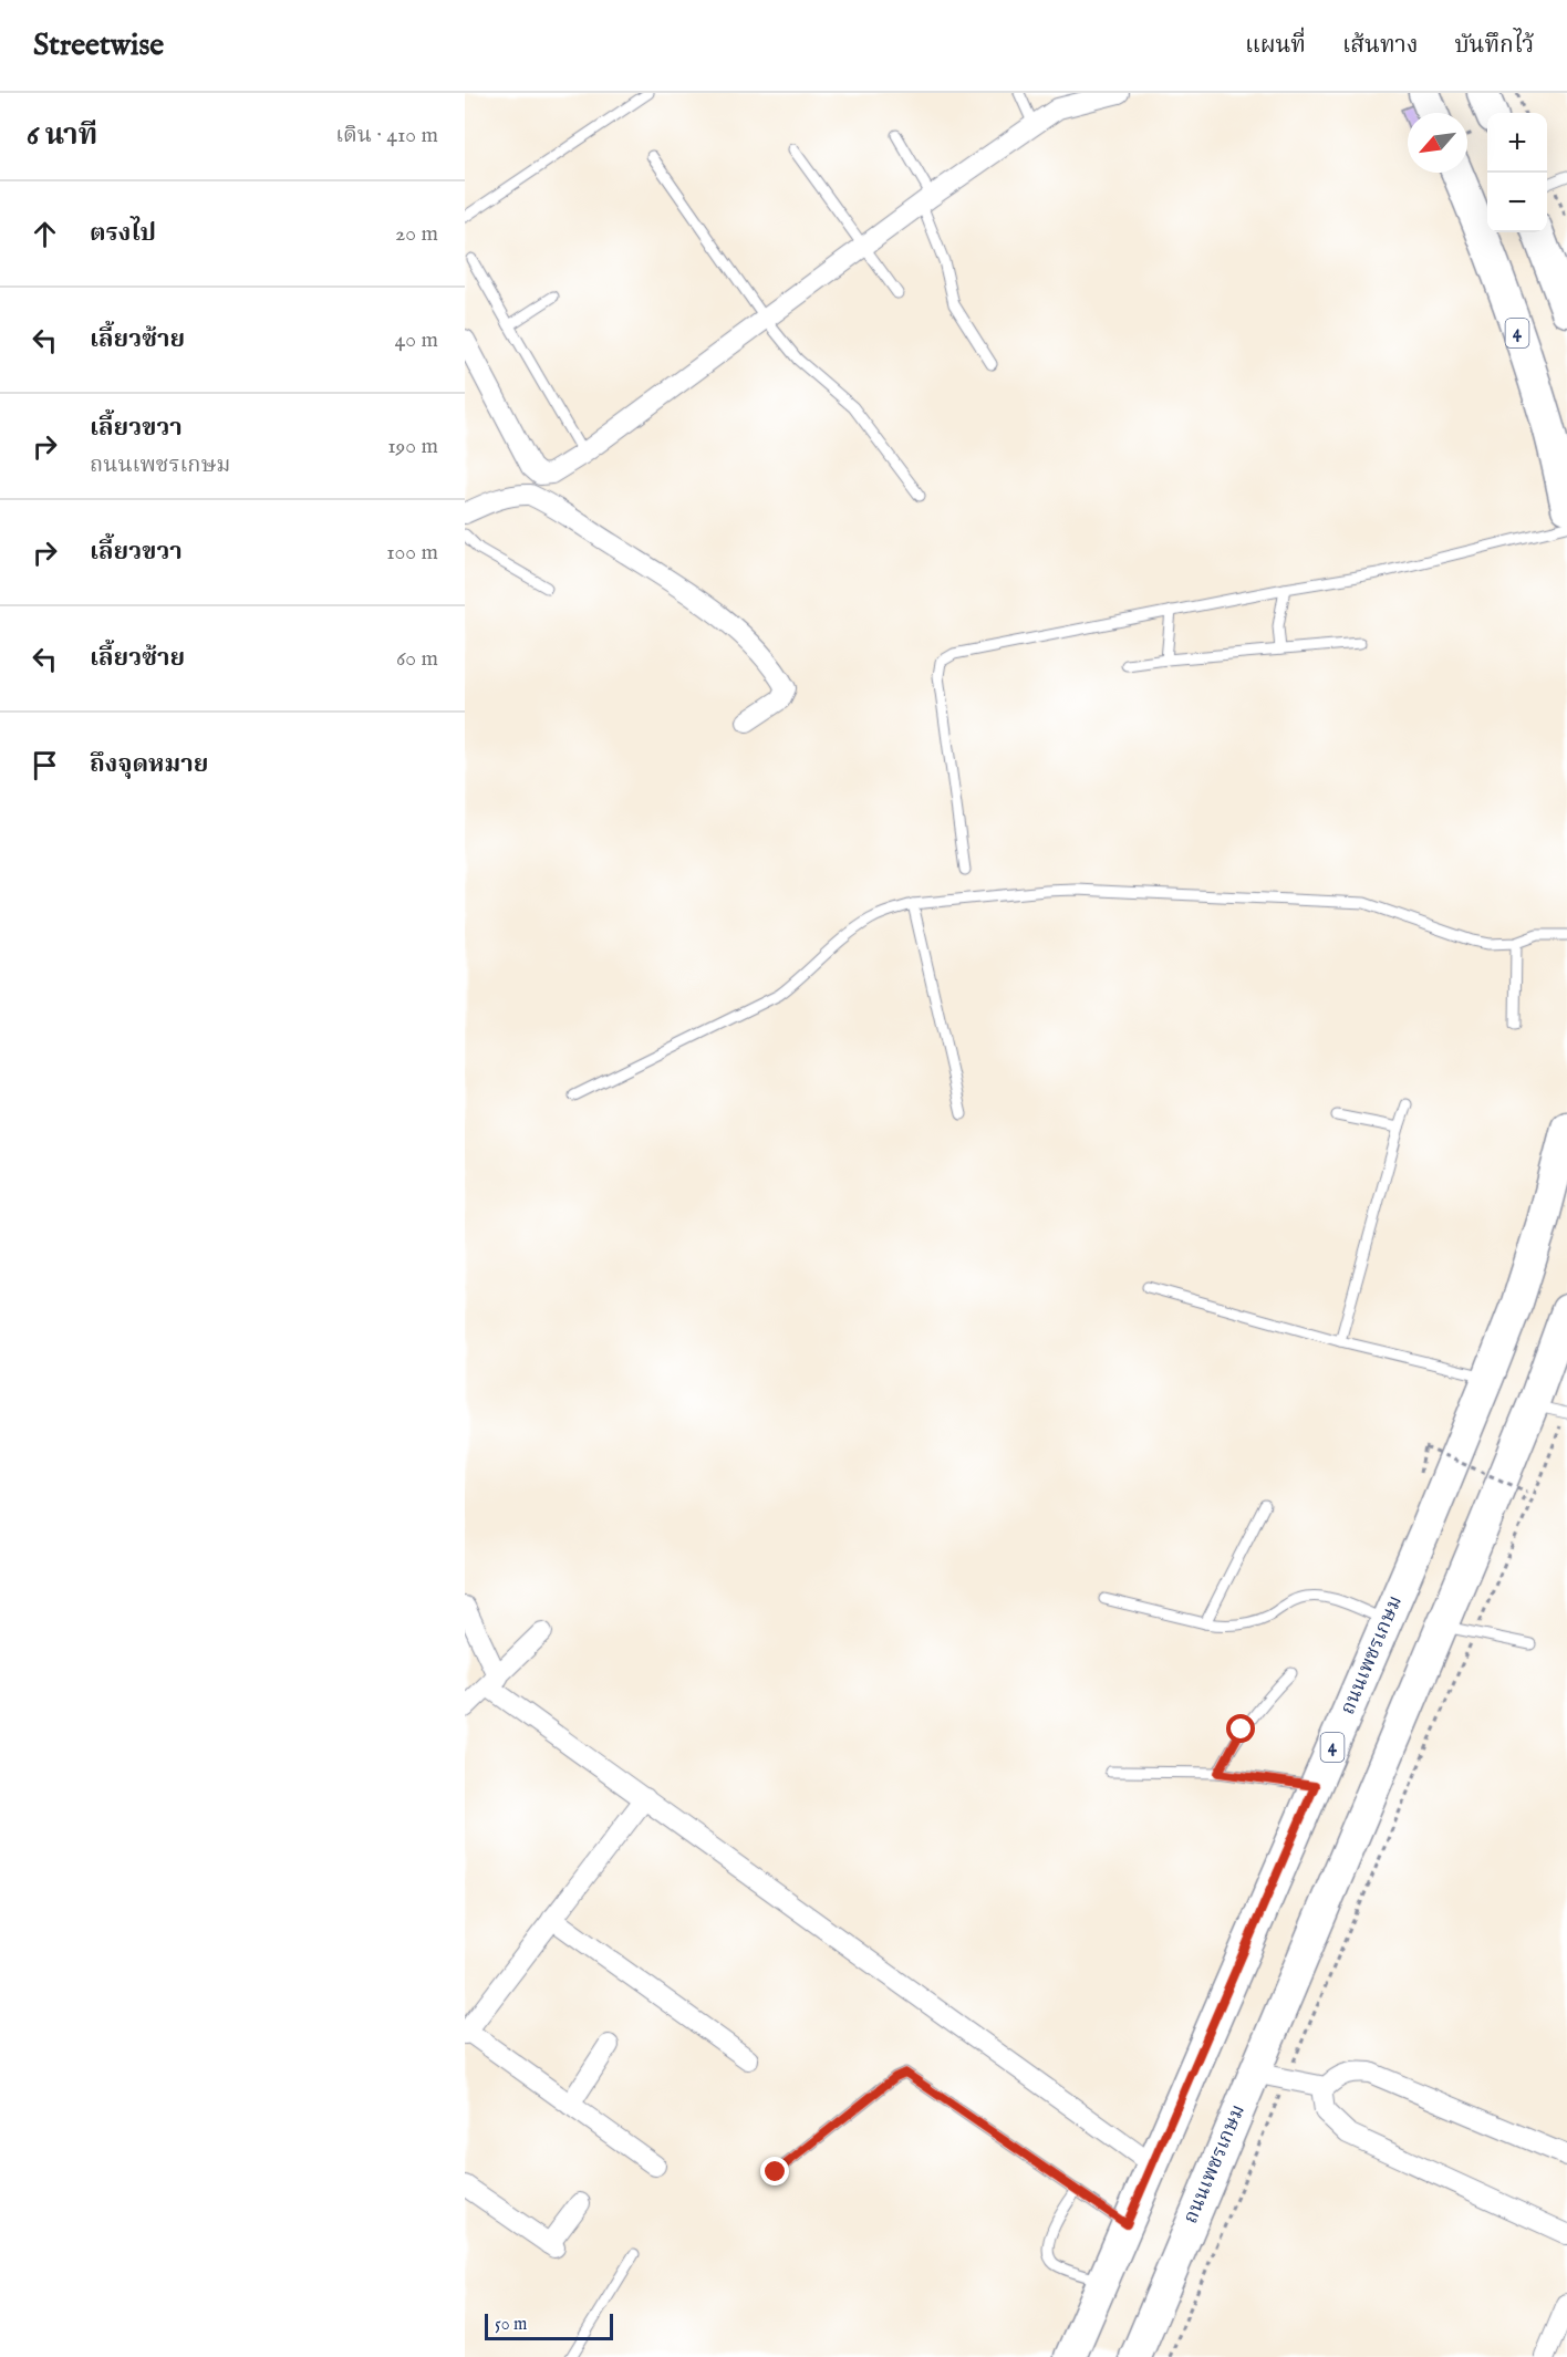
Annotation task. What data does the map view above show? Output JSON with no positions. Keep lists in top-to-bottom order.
{
  "streets": {
    "main road": ["4", "ถนนเพชรเกษม"]
  },
  "scale_bar": "50 m",
  "north": "bottom left",
  "page": {
    "header": "Streetwise",
    "nav": ["แผนที่", "เส้นทาง", "บันทึกไว้"],
    "heading": ["6 นาที", "เดิน · 410 m"],
    "map_buttons": ["+", "−"],
    "list": [
      ["ตรงไป", "20 m"],
      ["เลี้ยวซ้าย", "40 m"],
      ["เลี้ยวขวา", "ถนนเพชรเกษม", "190 m"],
      ["เลี้ยวขวา", "100 m"],
      ["เลี้ยวซ้าย", "60 m"],
      "ถึงจุดหมาย"
    ],
    "scale": "50 m"
  }
}
